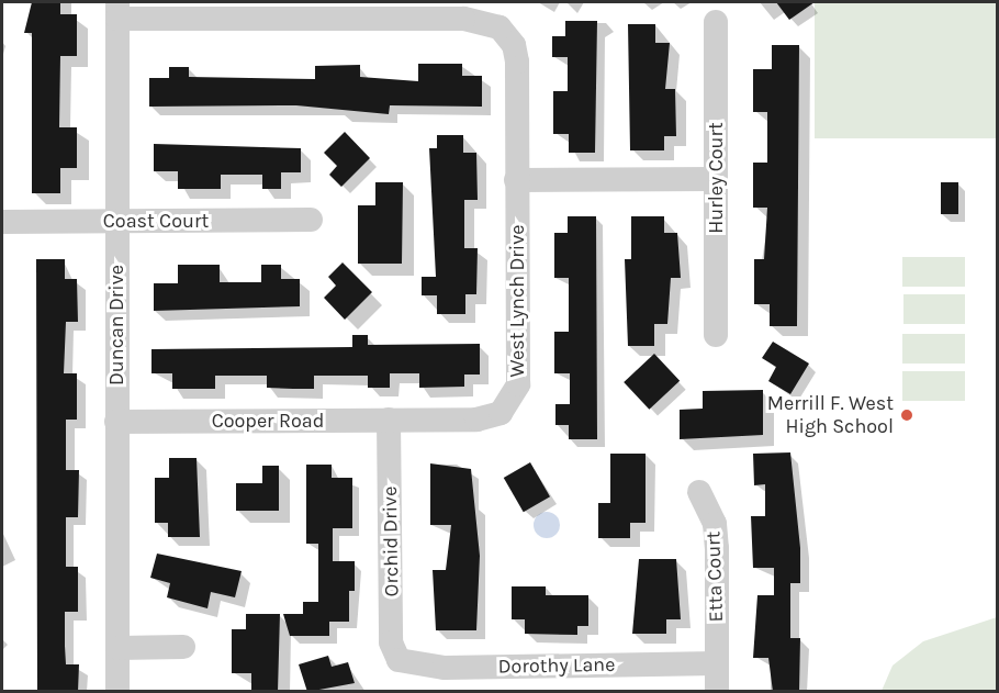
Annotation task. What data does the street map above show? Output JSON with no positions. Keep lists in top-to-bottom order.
{
  "streets": {
    "street": [
      "Hurley Court",
      "Coast Court",
      "West Lynch Drive",
      "Duncan Drive",
      "Cooper Road",
      "Orchid Drive",
      "Etta Court",
      "Dorothy Lane"
    ]
  },
  "crossings": [
    ["Coast Court", "Duncan Drive"],
    ["West Lynch Drive", "Duncan Drive"],
    ["West Lynch Drive", "Cooper Road"],
    ["Duncan Drive", "Cooper Road"],
    ["Cooper Road", "Orchid Drive"],
    ["Orchid Drive", "Dorothy Lane"],
    ["Etta Court", "Dorothy Lane"]
  ],
  "places": ["Merrill F. West High School"]
}
